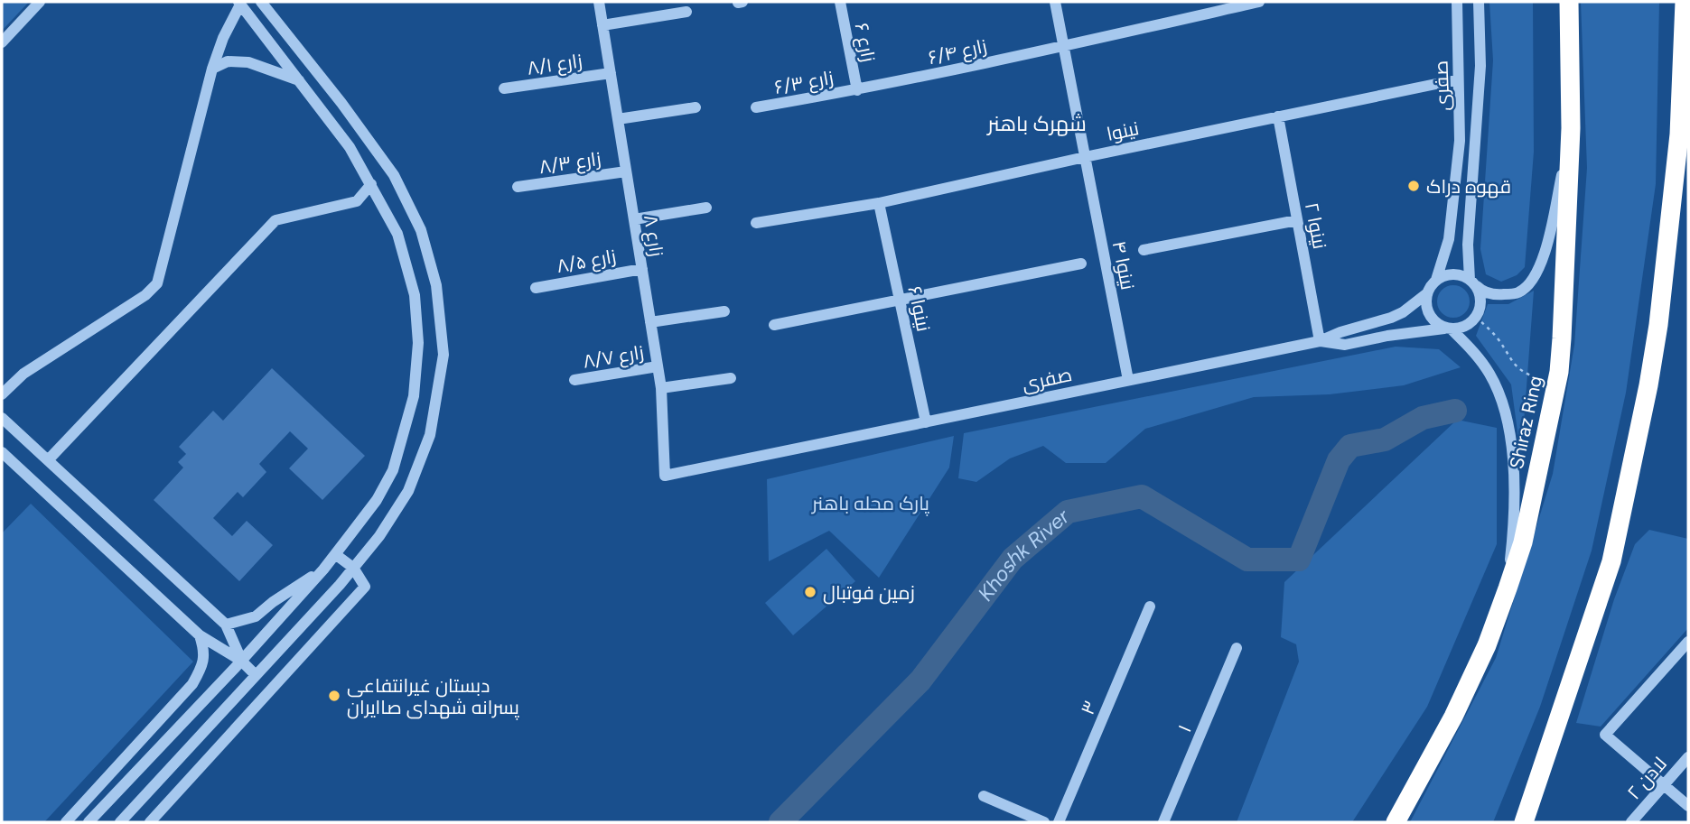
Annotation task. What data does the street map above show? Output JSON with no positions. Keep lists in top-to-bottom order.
{
  "streets": {
    "highway": ["Shiraz Ring"],
    "street": [
      "۶ زارع",
      "۶/۴ زارع",
      "۸/۱ زارع",
      "۶/۳ زارع",
      "صفری",
      "نینوا",
      "۸/۳ زارع",
      "۲ نینوا",
      "۸ زارع",
      "۸/۵ زارع",
      "۴ نینوا",
      "۶ نینوا",
      "۸/۷ زارع",
      "۳",
      "۱",
      "۲ لادن"
    ]
  },
  "crossings": [
    ["۶ زارع", "۶/۴ زارع"],
    ["۶ زارع", "۶/۳ زارع"],
    ["۶/۴ زارع", "۶/۳ زارع"],
    ["۶/۴ زارع", "۴ نینوا"],
    ["۸/۱ زارع", "۸ زارع"],
    ["صفری", "نینوا"],
    ["صفری", "۲ نینوا"],
    ["صفری", "۸ زارع"],
    ["صفری", "۴ نینوا"],
    ["صفری", "۶ نینوا"],
    ["نینوا", "۲ نینوا"],
    ["نینوا", "۴ نینوا"],
    ["نینوا", "۶ نینوا"],
    ["۸/۳ زارع", "۸ زارع"],
    ["۸ زارع", "۸/۵ زارع"],
    ["۸ زارع", "۸/۷ زارع"]
  ],
  "districts": ["شهرک باهنر"],
  "water": ["Khoshk River"],
  "parks": ["پارک محله باهنر"],
  "places": ["قهوه دراک", "زمین فوتبال", "دبستان غیرانتفاعی پسرانه شهدای صاایران"]
}
